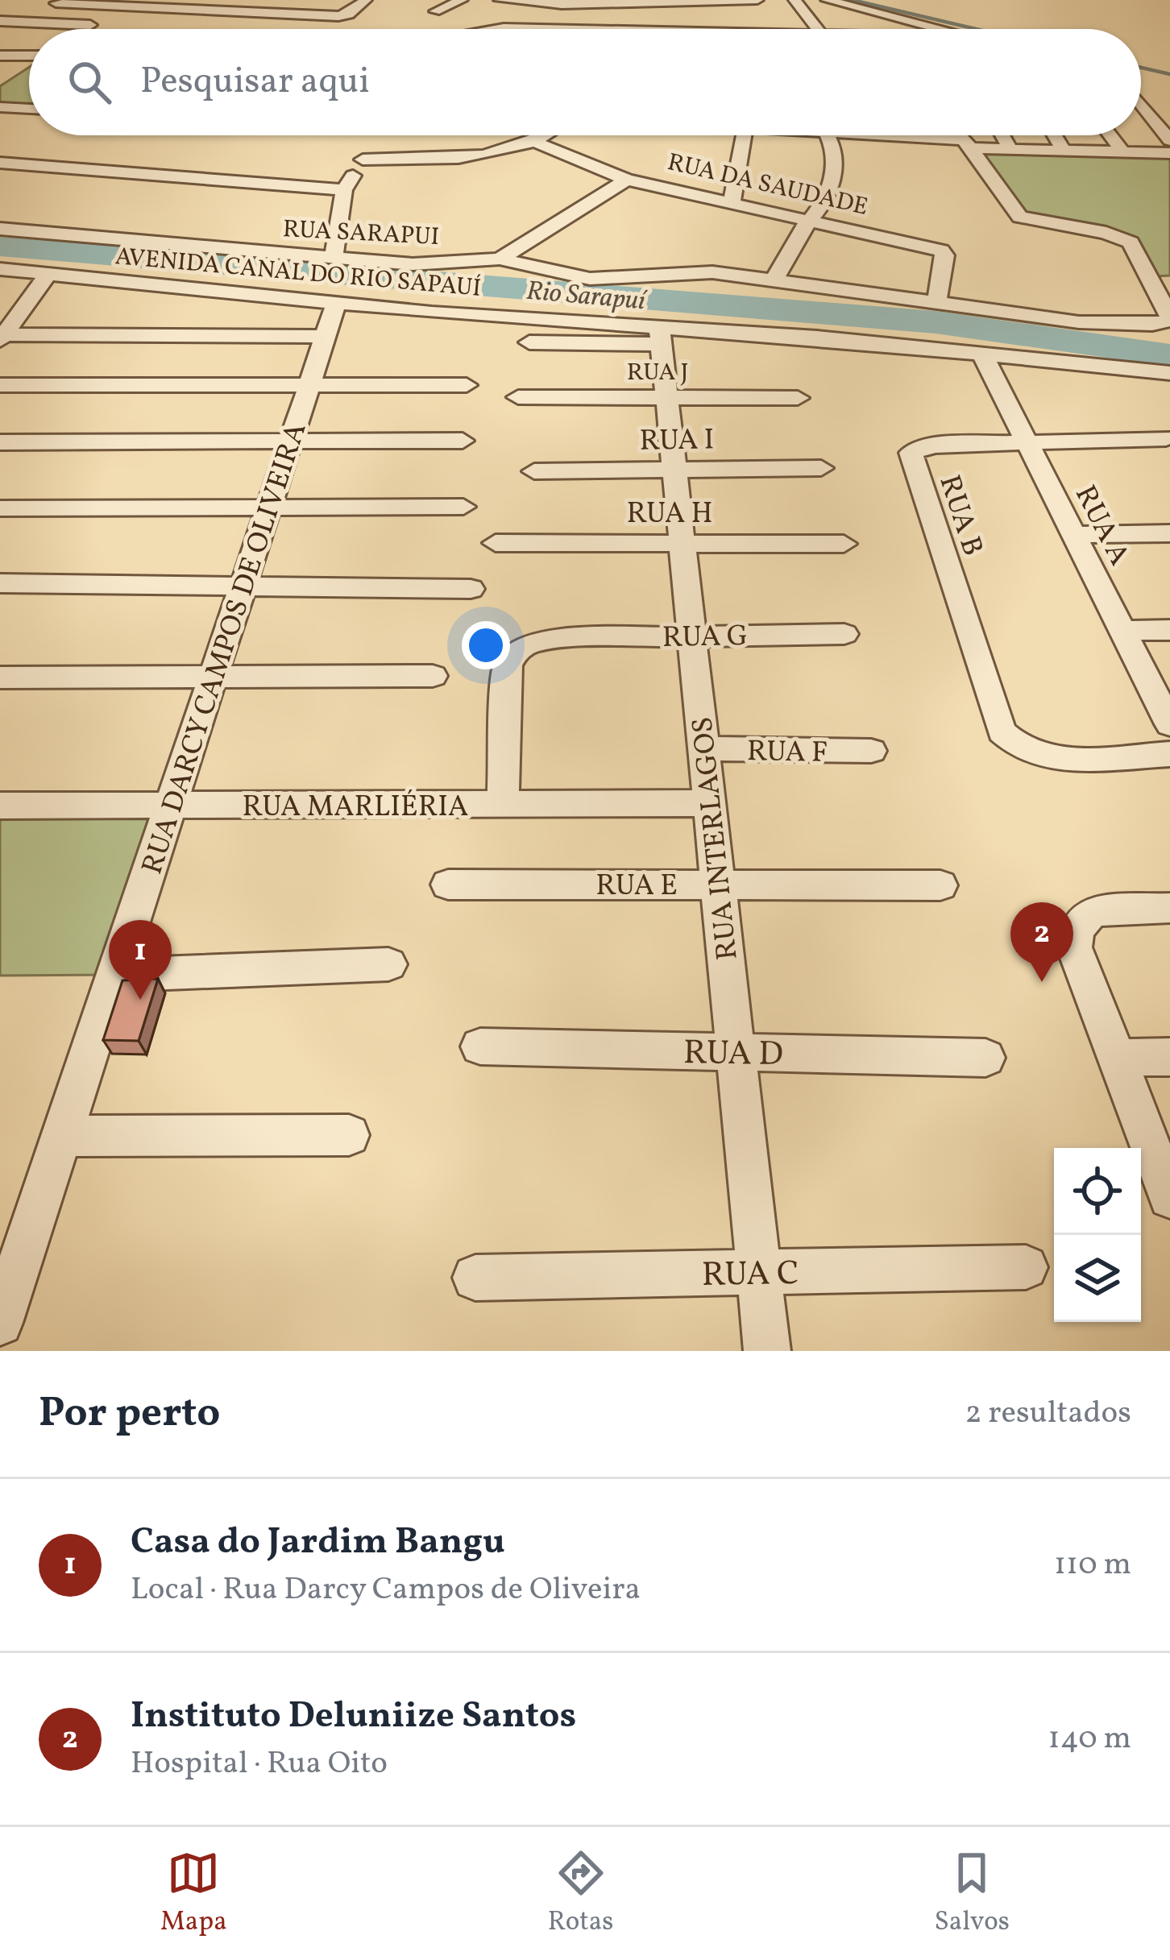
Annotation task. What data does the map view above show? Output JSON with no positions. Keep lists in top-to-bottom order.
{
  "streets": {
    "street": [
      "RUA DA SAUDADE",
      "RUA SARAPUI",
      "AVENIDA CANAL DO RIO SAPAUÍ",
      "RUA J",
      "RUA I",
      "RUA H",
      "RUA B",
      "RUA A",
      "RUA G",
      "RUA DARCY CAMPOS DE OLIVEIRA",
      "RUA F",
      "RUA MARLIÉRIA",
      "RUA INTERLAGOS",
      "RUA E",
      "RUA D",
      "RUA C"
    ]
  },
  "crossings": [
    ["AVENIDA CANAL DO RIO SAPAUÍ", "RUA A"],
    ["AVENIDA CANAL DO RIO SAPAUÍ", "RUA DARCY CAMPOS DE OLIVEIRA"],
    ["AVENIDA CANAL DO RIO SAPAUÍ", "RUA INTERLAGOS"],
    ["RUA J", "RUA INTERLAGOS"],
    ["RUA I", "RUA INTERLAGOS"],
    ["RUA H", "RUA INTERLAGOS"],
    ["RUA B", "RUA A"],
    ["RUA G", "RUA MARLIÉRIA"],
    ["RUA G", "RUA INTERLAGOS"],
    ["RUA DARCY CAMPOS DE OLIVEIRA", "RUA MARLIÉRIA"],
    ["RUA F", "RUA INTERLAGOS"],
    ["RUA MARLIÉRIA", "RUA INTERLAGOS"],
    ["RUA INTERLAGOS", "RUA E"],
    ["RUA INTERLAGOS", "RUA D"],
    ["RUA INTERLAGOS", "RUA C"]
  ],
  "water": ["Rio Sarapuí"],
  "page": {
    "search": "Pesquisar aqui",
    "pins": ["2", "1"],
    "heading": ["Por perto", "2 resultados"],
    "list": [
      {
        "mark": "1",
        "name": "Casa do Jardim Bangu",
        "note": "Local · Rua Darcy Campos de Oliveira",
        "value": "110 m"
      },
      {
        "mark": "2",
        "name": "Instituto Deluniize Santos",
        "note": "Hospital · Rua Oito",
        "value": "140 m"
      }
    ],
    "nav": ["Mapa", "Rotas", "Salvos"]
  }
}
